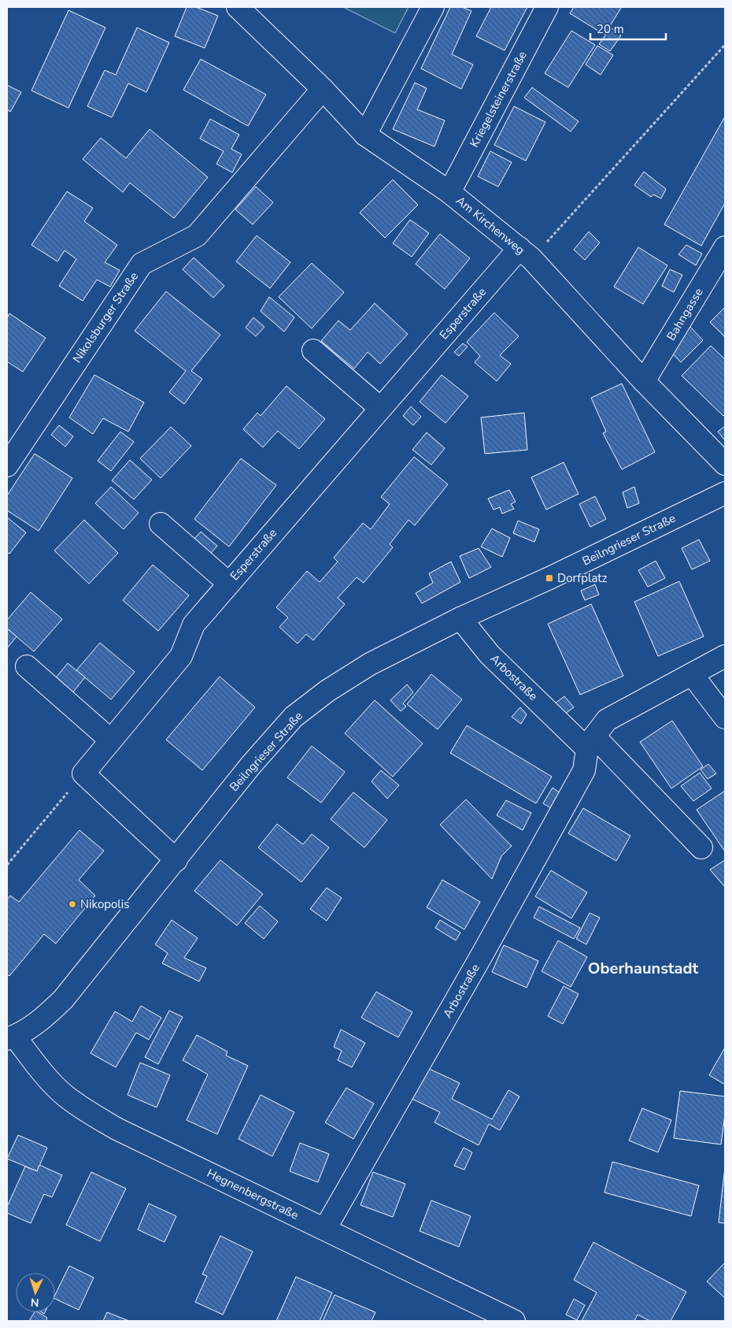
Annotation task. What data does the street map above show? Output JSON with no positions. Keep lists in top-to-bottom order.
{
  "streets": {
    "street": [
      "Kriegelsteinerstraße",
      "Am Kirchenweg",
      "Esperstraße",
      "Bahngasse",
      "Nikolsburger Straße",
      "Beilngrieser Straße",
      "Arbostraße",
      "Hegnenbergstraße"
    ]
  },
  "crossings": [
    ["Kriegelsteinerstraße", "Am Kirchenweg"],
    ["Am Kirchenweg", "Esperstraße"],
    ["Am Kirchenweg", "Bahngasse"],
    ["Am Kirchenweg", "Nikolsburger Straße"],
    ["Beilngrieser Straße", "Arbostraße"],
    ["Beilngrieser Straße", "Hegnenbergstraße"],
    ["Arbostraße", "Hegnenbergstraße"]
  ],
  "districts": ["Oberhaunstadt"],
  "places": {
    "transit": ["Dorfplatz"],
    "other": ["Nikopolis"]
  },
  "scale_bar": "20 m",
  "north": "bottom"
}
